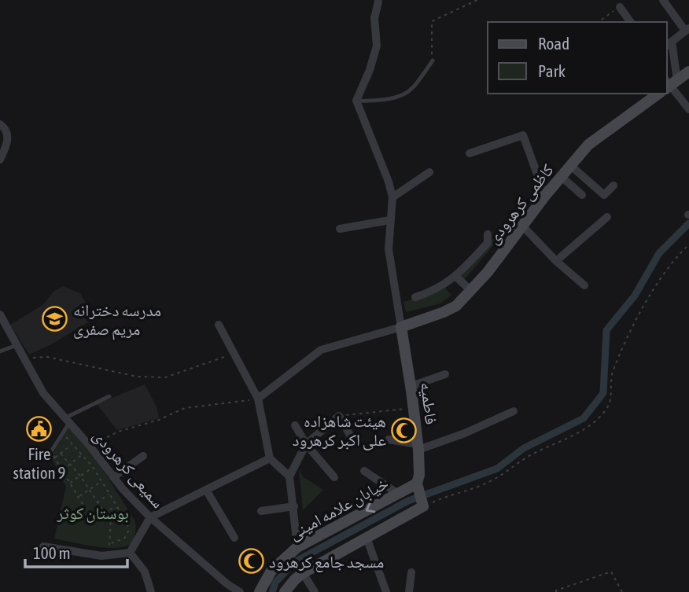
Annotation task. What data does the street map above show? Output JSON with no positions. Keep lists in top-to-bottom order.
{
  "streets": {
    "street": [
      "کاظمی کرهرودی",
      "فاطمیه",
      "سمیعی کرهرودی",
      "خیابان علامه امینی"
    ]
  },
  "crossings": [
    ["کاظمی کرهرودی", "فاطمیه"],
    ["فاطمیه", "خیابان علامه امینی"]
  ],
  "parks": ["بوستان کوثر"],
  "places": {
    "school or university": ["مدرسه دخترانه مریم صفری"],
    "public building": ["Fire station 9"],
    "mosque": ["هیئت شاهزاده علی اکبر کرهرود", "مسجد جامع کرهرود"]
  },
  "legend": ["Road", "Park"],
  "scale_bar": "100 m"
}
